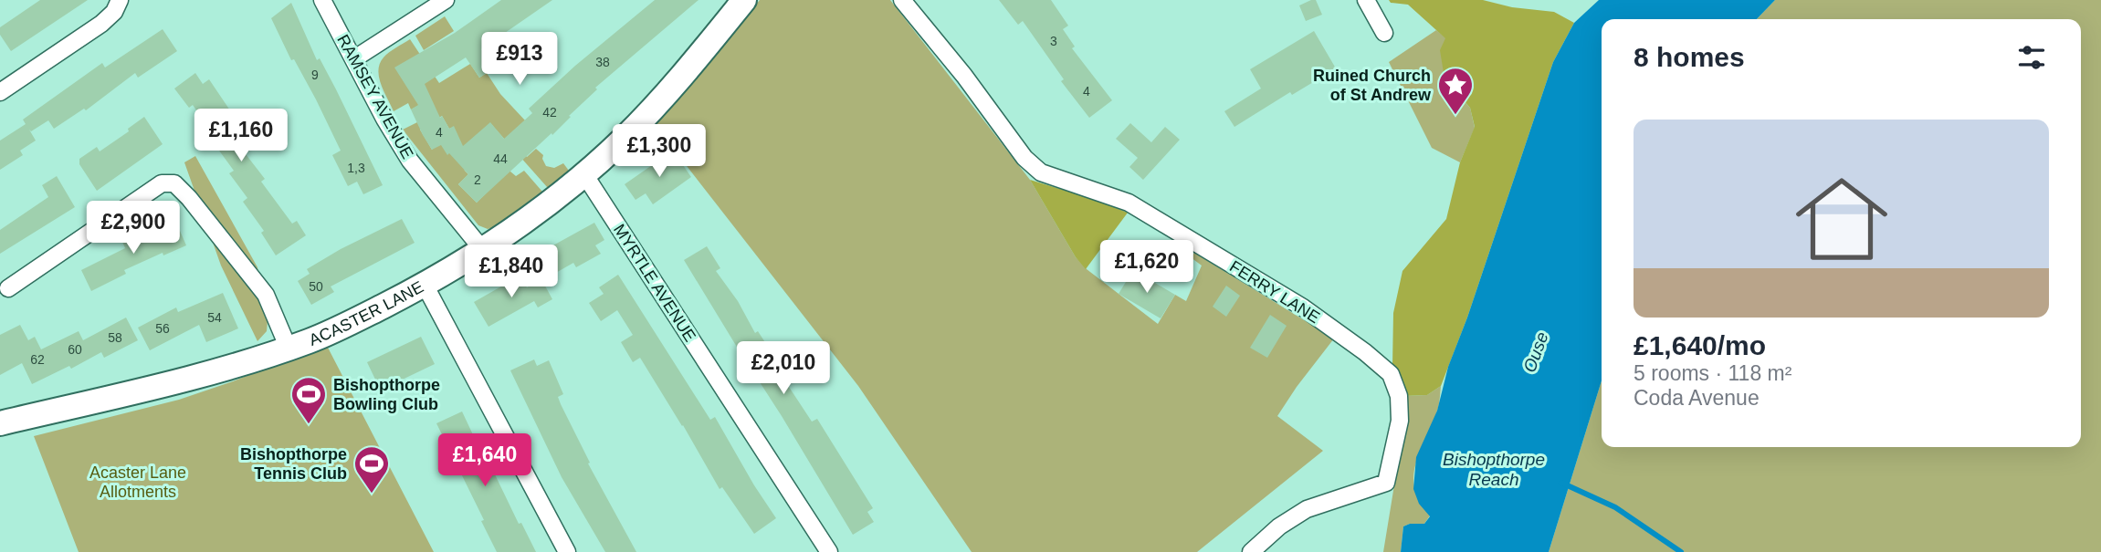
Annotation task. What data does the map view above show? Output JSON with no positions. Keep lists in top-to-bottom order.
{
  "streets": {
    "street": [
      "RAMSEY AVENUE",
      "MYRTLE AVENUE",
      "FERRY LANE",
      "ACASTER LANE"
    ]
  },
  "crossings": [
    ["RAMSEY AVENUE", "ACASTER LANE"],
    ["MYRTLE AVENUE", "ACASTER LANE"]
  ],
  "water": ["Ouse", "Bishopthorpe Reach"],
  "parks": ["Acaster Lane Allotments"],
  "places": {
    "place": ["Ruined Church of St Andrew"],
    "sports": ["Bishopthorpe Bowling Club", "Bishopthorpe Tennis Club"]
  },
  "house_numbers": [
    "3",
    "38",
    "9",
    "4",
    "42",
    "4",
    "44",
    "1,3",
    "2",
    "50",
    "54",
    "56",
    "58",
    "60",
    "62"
  ],
  "page": {
    "heading": "8 homes",
    "price": [
      "£913",
      "£1,160",
      "£1,300",
      "£2,900",
      "£1,620",
      "£1,840",
      "£2,010",
      "£1,640"
    ],
    "list": [
      {
        "name": "£1,640/mo",
        "note": "5 rooms · 118 m² · Coda Avenue"
      }
    ]
  }
}
